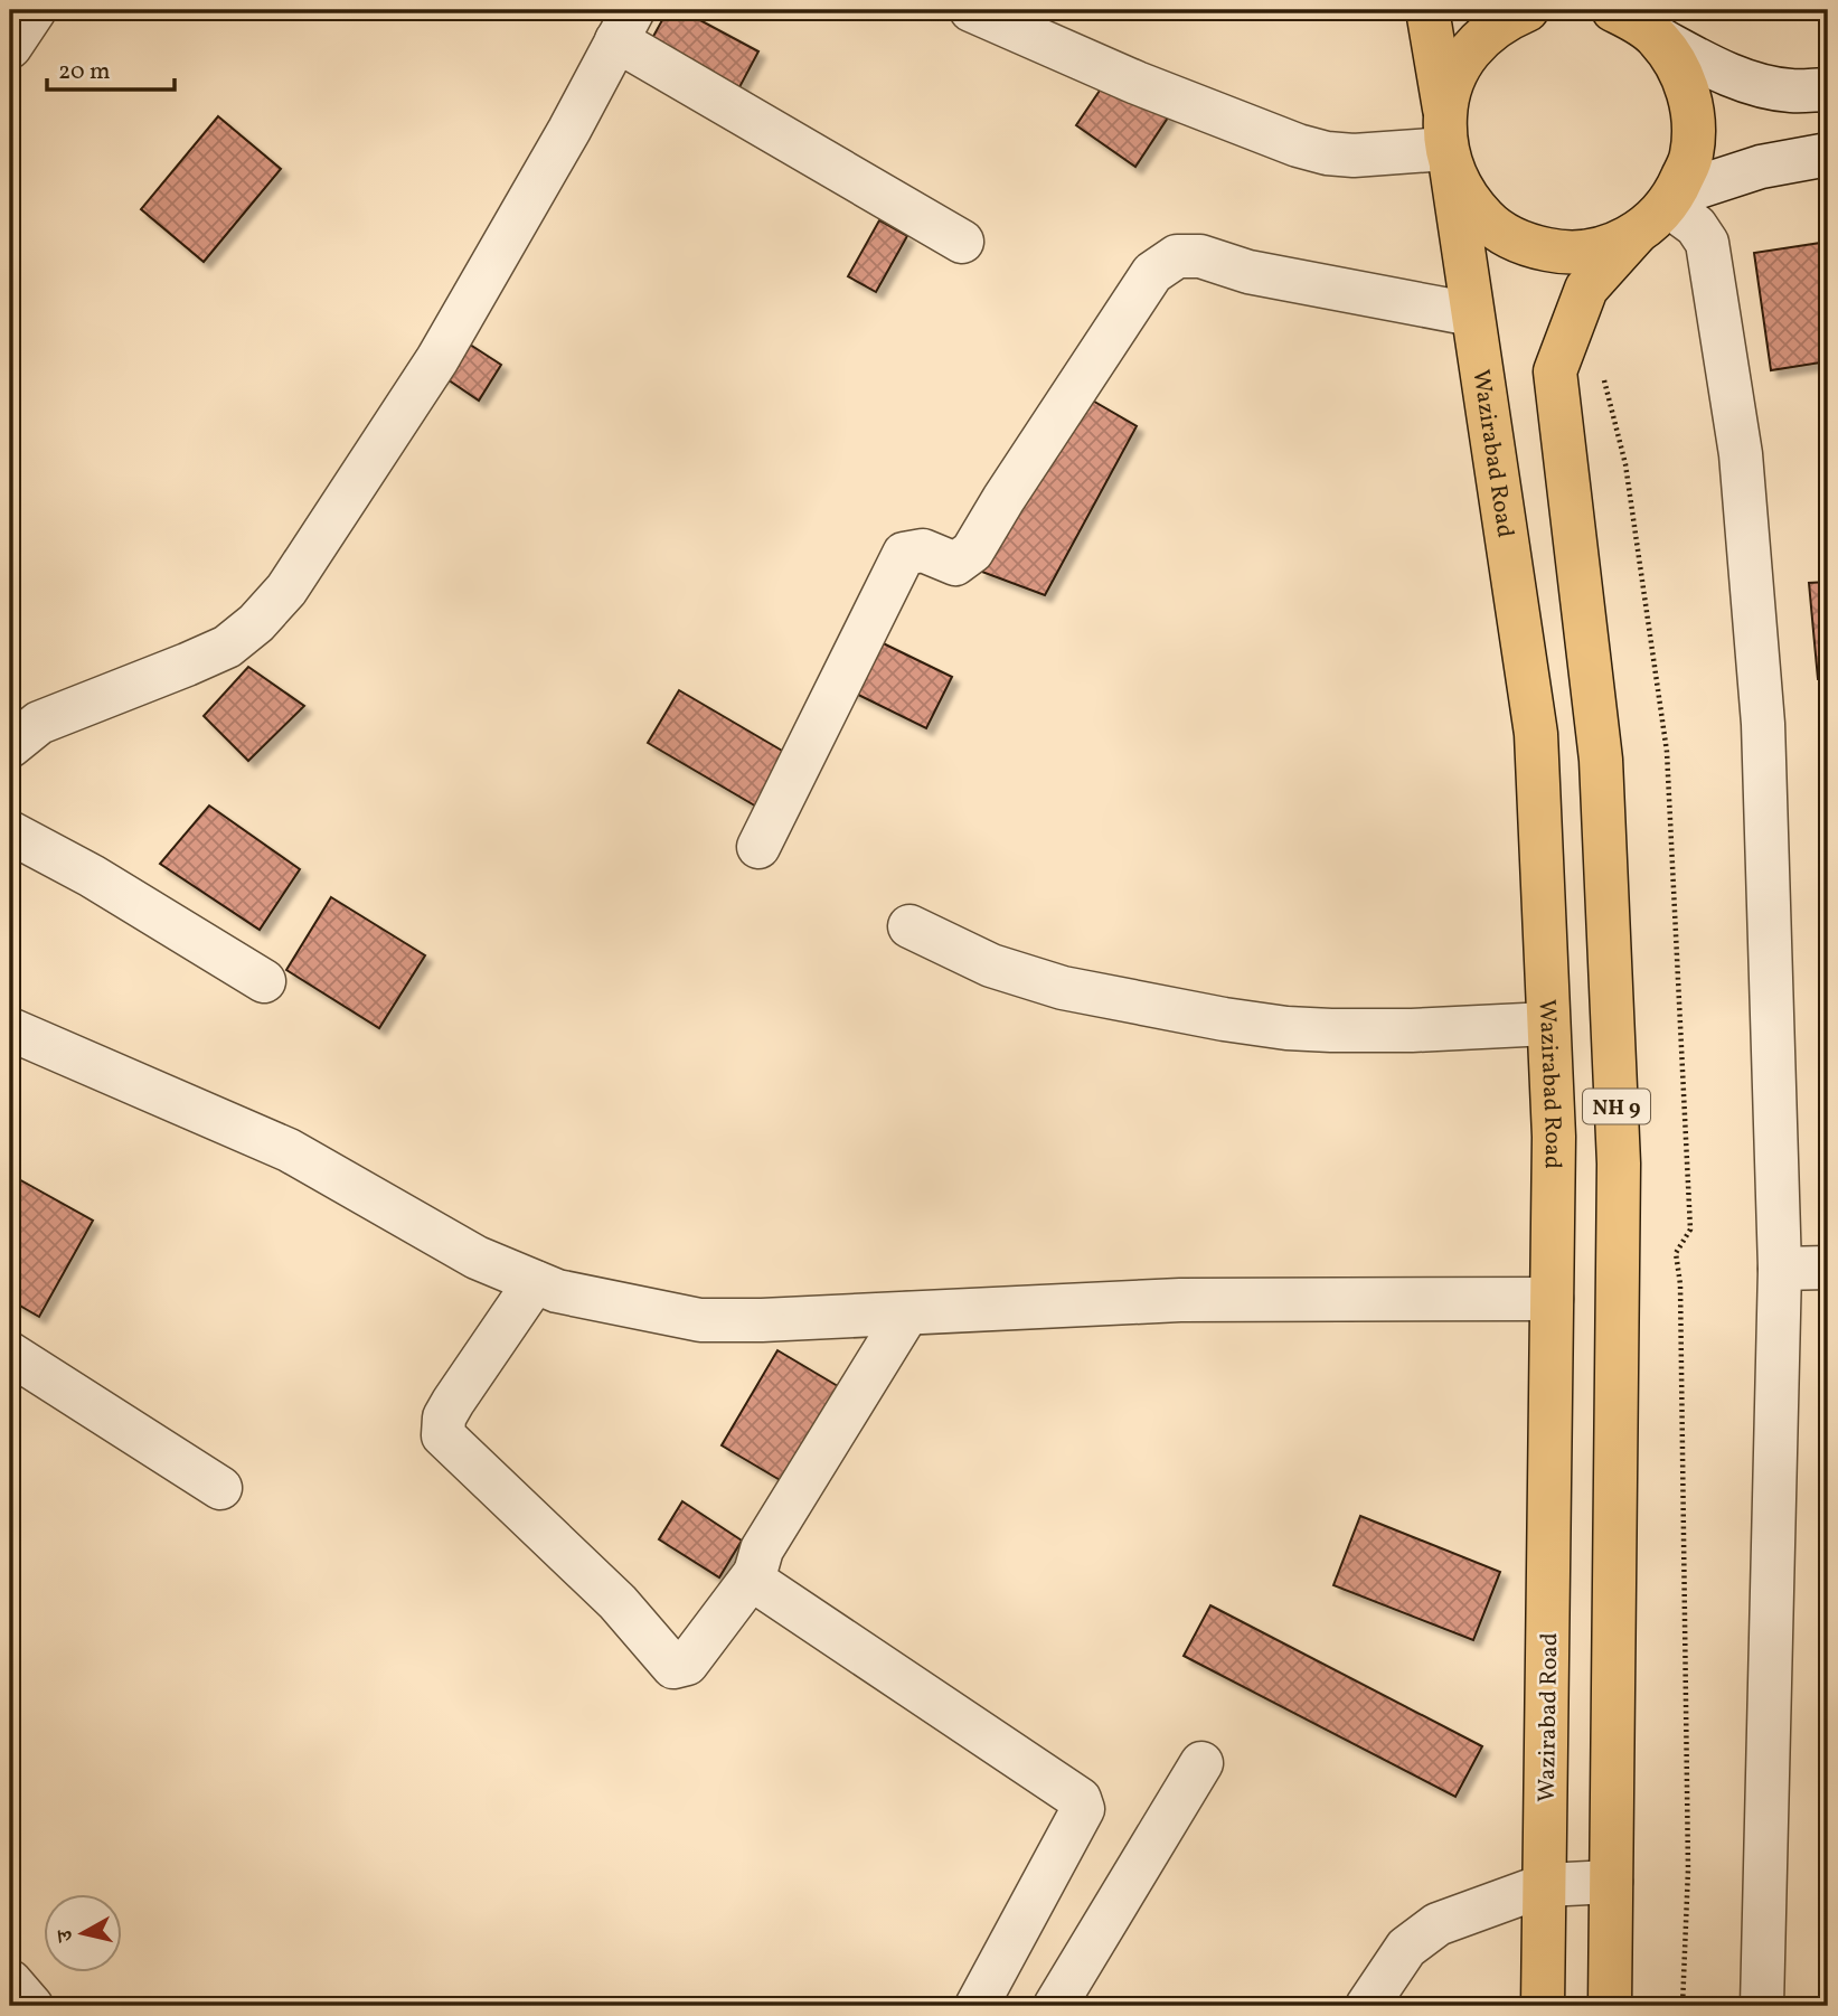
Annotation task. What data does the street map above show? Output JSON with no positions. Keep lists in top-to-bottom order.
{
  "streets": {
    "highway": ["Wazirabad Road", "NH 9"]
  },
  "scale_bar": "20 m",
  "north": "left"
}
